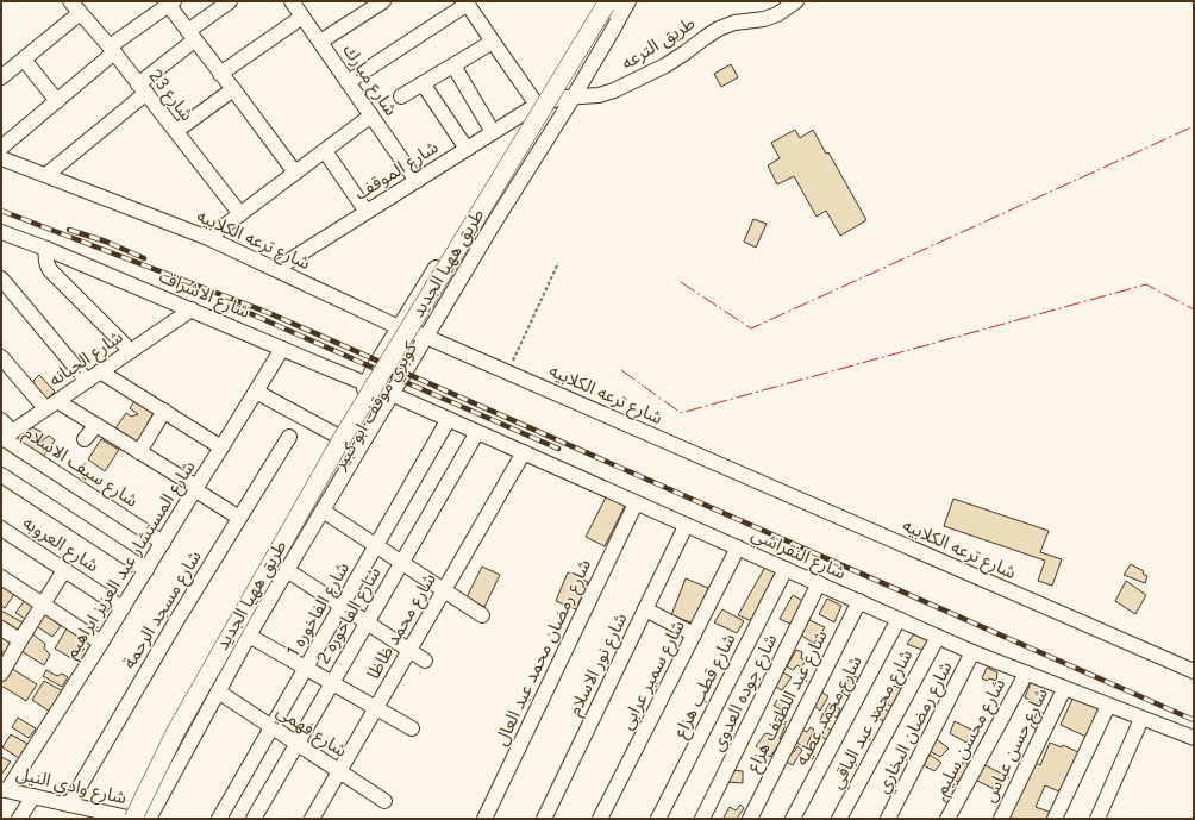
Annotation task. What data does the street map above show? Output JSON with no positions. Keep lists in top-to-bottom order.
{
  "streets": {
    "main road": ["كوبري موقف ابو كبير"],
    "street": [
      "طريق الترعه",
      "شارع مبارك",
      "شارع 23",
      "شارع الموقف",
      "شارع ترعه الكلابيه",
      "طريق ههيا الجديد",
      "شارع الاشراف",
      "شارع الجبانه",
      "شارع سيف الاسلام",
      "شارع العروبه",
      "شارع النقراشي",
      "شارع المستشار عبد العزيز ابراهيم",
      "شارع مسجد الرحمة",
      "شارع الفاخوره 1",
      "شارع الفاخوره 2",
      "شارع محمد ظاظا",
      "شارع رمضان محمد عبد العال",
      "شارع نور الاسلام",
      "شارع سمير عرابى",
      "شارع قطب هزاع",
      "شارع جوده العدوى",
      "شارع عبد اللطيف هزاع",
      "شارع محمد عطيه",
      "شارع محمد عبد الباقي",
      "شارع رمضان البخاري",
      "شارع فهمي",
      "شارع محسن سليم",
      "شارع حسن عباس",
      "شارع وادي النيل"
    ]
  },
  "crossings": [
    ["طريق الترعه", "شارع الموقف"],
    ["طريق الترعه", "طريق ههيا الجديد"],
    ["شارع مبارك", "شارع الموقف"],
    ["شارع الموقف", "شارع ترعه الكلابيه"],
    ["شارع الموقف", "طريق ههيا الجديد"],
    ["شارع ترعه الكلابيه", "طريق ههيا الجديد"],
    ["طريق ههيا الجديد", "شارع الاشراف"],
    ["طريق ههيا الجديد", "كوبري موقف ابو كبير"],
    ["طريق ههيا الجديد", "شارع النقراشي"],
    ["طريق ههيا الجديد", "شارع فهمي"],
    ["طريق ههيا الجديد", "شارع وادي النيل"],
    ["شارع الاشراف", "شارع الجبانه"],
    ["شارع الاشراف", "شارع النقراشي"],
    ["شارع الاشراف", "شارع المستشار عبد العزيز ابراهيم"],
    ["شارع الجبانه", "شارع سيف الاسلام"],
    ["كوبري موقف ابو كبير", "شارع وادي النيل"],
    ["شارع سيف الاسلام", "شارع المستشار عبد العزيز ابراهيم"],
    ["شارع العروبه", "شارع المستشار عبد العزيز ابراهيم"],
    ["شارع النقراشي", "شارع الفاخوره 1"],
    ["شارع النقراشي", "شارع الفاخوره 2"],
    ["شارع النقراشي", "شارع محمد ظاظا"],
    ["شارع النقراشي", "شارع رمضان محمد عبد العال"],
    ["شارع النقراشي", "شارع نور الاسلام"],
    ["شارع النقراشي", "شارع سمير عرابى"],
    ["شارع النقراشي", "شارع قطب هزاع"],
    ["شارع النقراشي", "شارع جوده العدوى"],
    ["شارع النقراشي", "شارع عبد اللطيف هزاع"],
    ["شارع النقراشي", "شارع محمد عطيه"],
    ["شارع النقراشي", "شارع محمد عبد الباقي"],
    ["شارع النقراشي", "شارع رمضان البخاري"],
    ["شارع النقراشي", "شارع محسن سليم"],
    ["شارع النقراشي", "شارع حسن عباس"],
    ["شارع المستشار عبد العزيز ابراهيم", "شارع وادي النيل"],
    ["شارع مسجد الرحمة", "شارع وادي النيل"],
    ["شارع الفاخوره 1", "شارع فهمي"],
    ["شارع الفاخوره 2", "شارع فهمي"],
    ["شارع محمد ظاظا", "شارع فهمي"]
  ]
}
